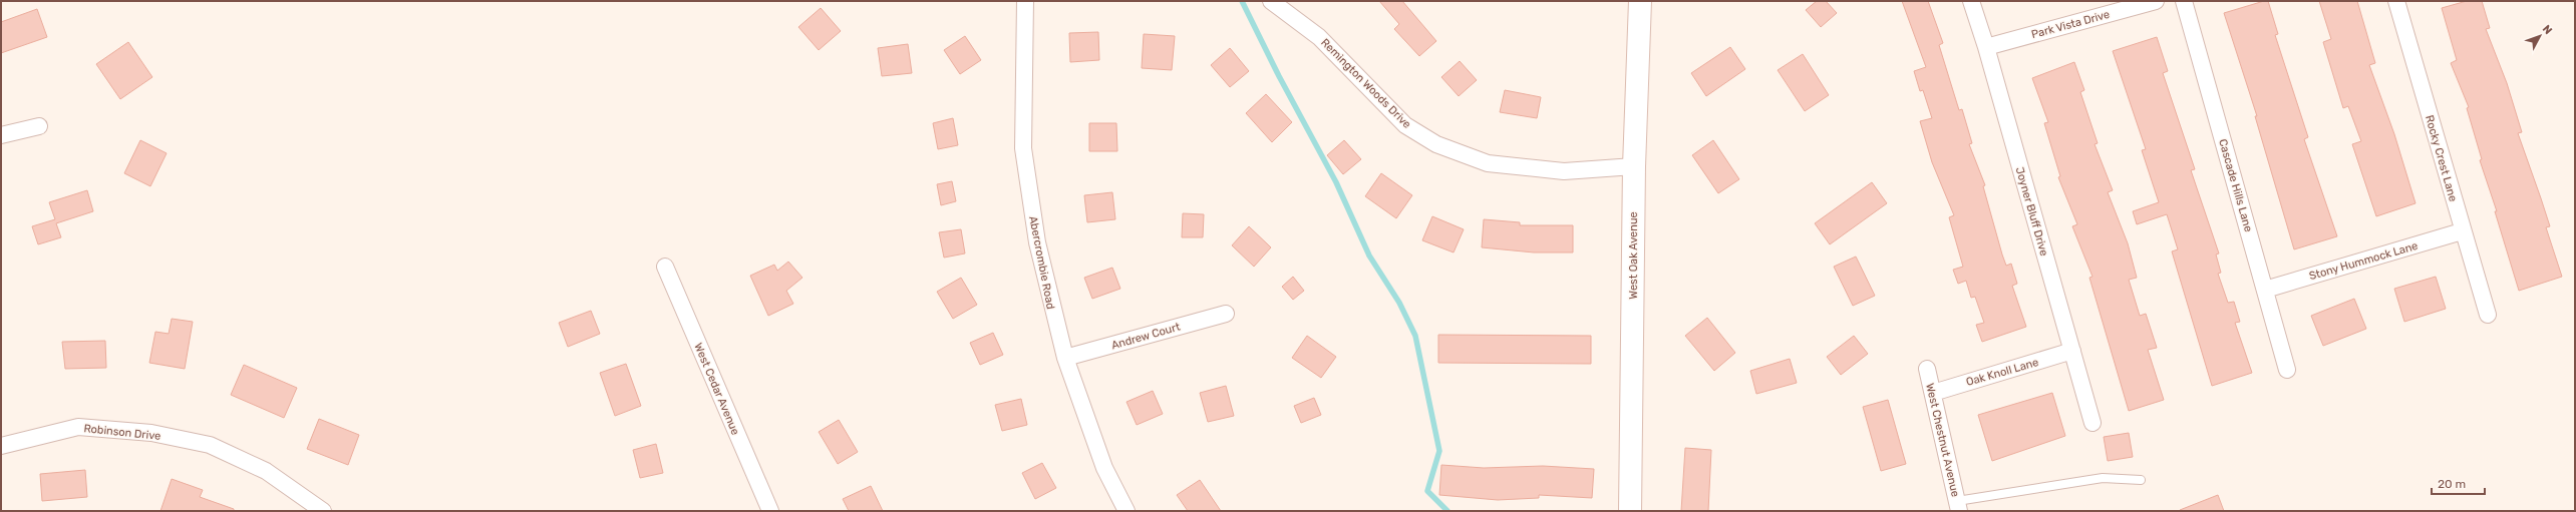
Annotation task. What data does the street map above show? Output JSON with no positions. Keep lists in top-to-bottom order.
{
  "streets": {
    "street": [
      "Park Vista Drive",
      "Remington Woods Drive",
      "Rocky Crest Lane",
      "Cascade Hills Lane",
      "Joyner Bluff Drive",
      "West Oak Avenue",
      "Stony Hummock Lane",
      "Abercrombie Road",
      "Andrew Court",
      "Oak Knoll Lane",
      "West Cedar Avenue",
      "Robinson Drive",
      "West Chestnut Avenue"
    ]
  },
  "crossings": [
    ["Park Vista Drive", "Joyner Bluff Drive"],
    ["Remington Woods Drive", "West Oak Avenue"],
    ["Rocky Crest Lane", "Stony Hummock Lane"],
    ["Cascade Hills Lane", "Stony Hummock Lane"],
    ["Joyner Bluff Drive", "Oak Knoll Lane"],
    ["Abercrombie Road", "Andrew Court"],
    ["Oak Knoll Lane", "West Chestnut Avenue"]
  ],
  "scale_bar": "20 m",
  "north": "top right"
}
